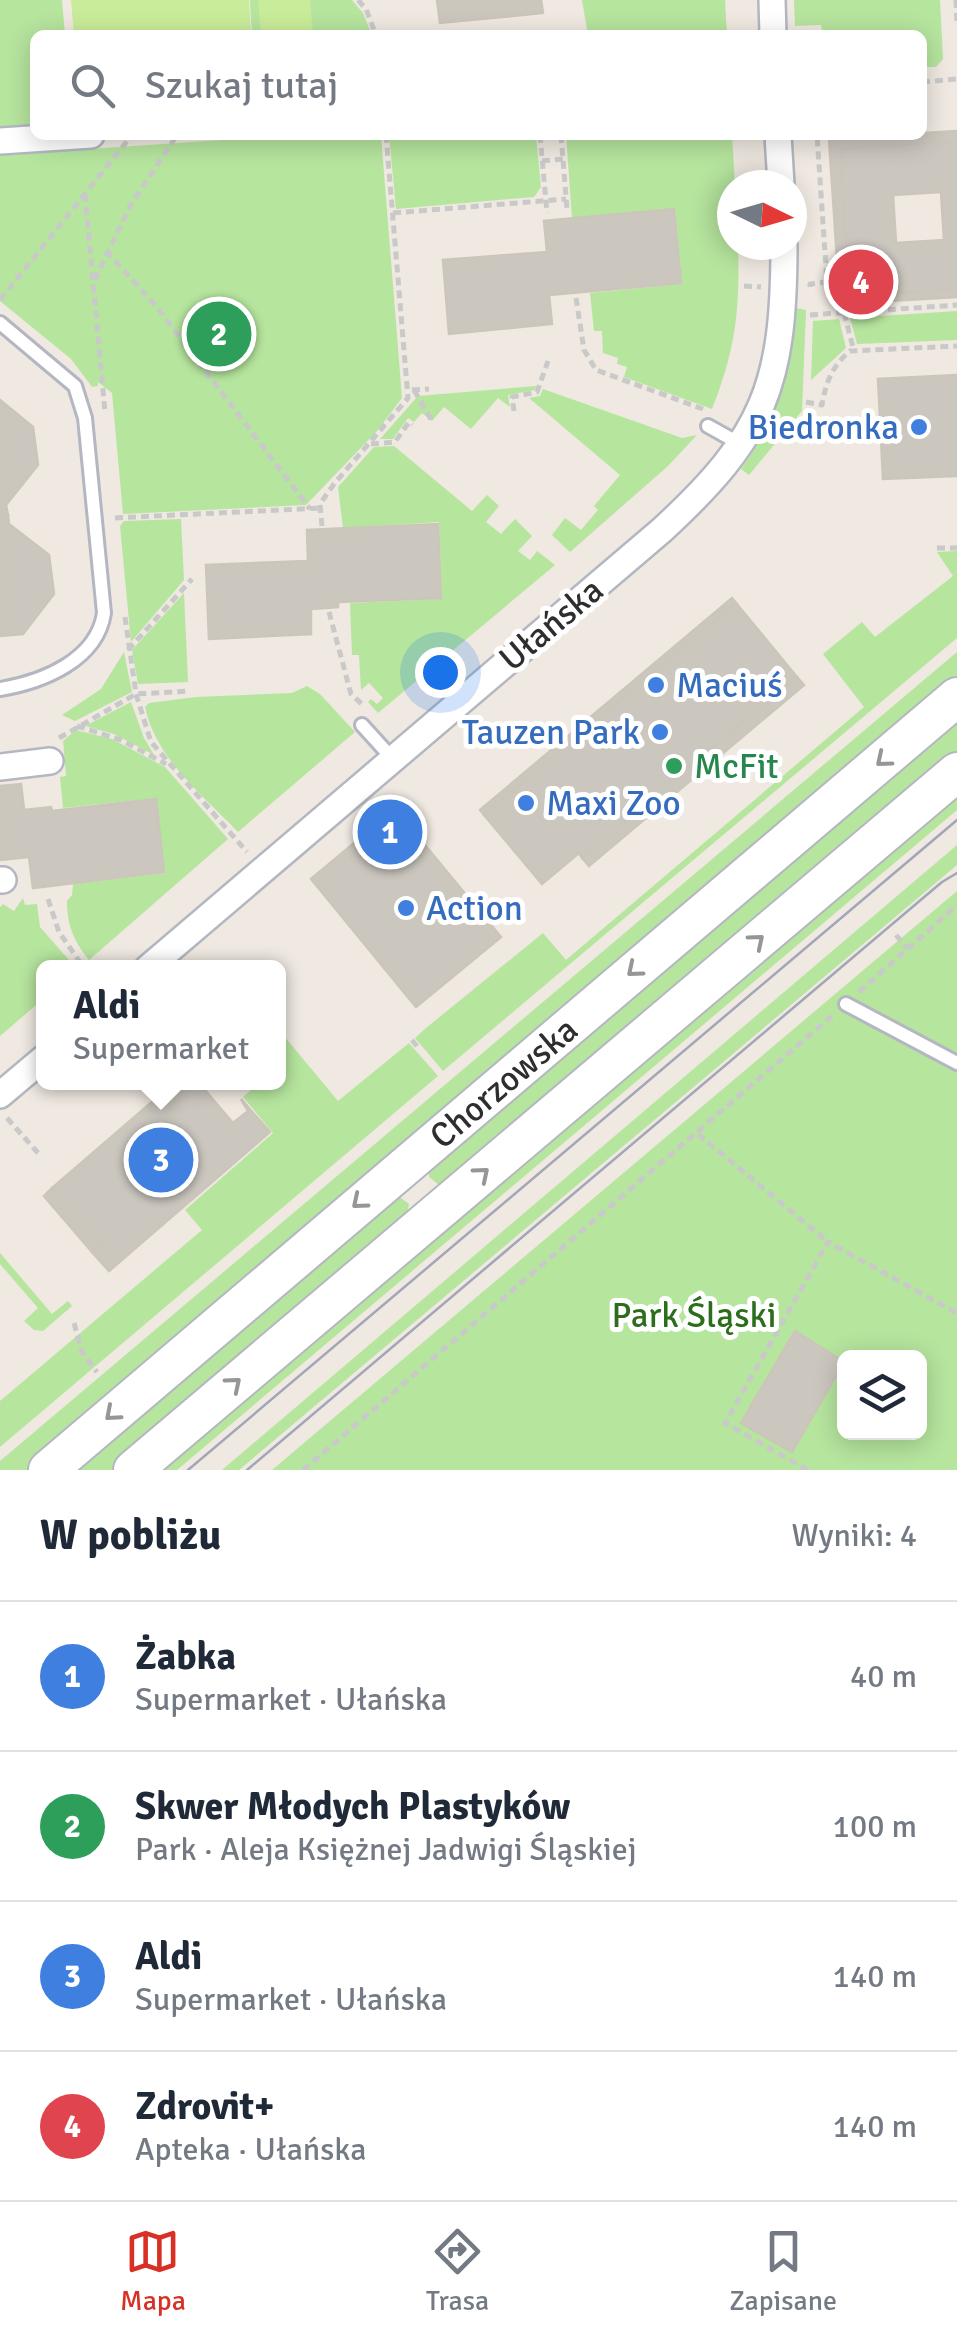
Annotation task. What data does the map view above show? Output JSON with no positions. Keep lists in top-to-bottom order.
{
  "streets": {
    "main road": ["Chorzowska"],
    "street": ["Ułańska"]
  },
  "parks": ["Park Śląski"],
  "places": [
    "Biedronka",
    "Maciuś",
    "Tauzen Park",
    "McFit",
    "Maxi Zoo",
    "Action"
  ],
  "north": "right",
  "page": {
    "search": "Szukaj tutaj",
    "pins": [
      "4",
      "2",
      "1",
      "3"
    ],
    "popup": ["Aldi", "Supermarket"],
    "heading": ["W pobliżu", "Wyniki: 4"],
    "list": [
      {
        "mark": "1",
        "name": "Żabka",
        "note": "Supermarket · Ułańska",
        "value": "40 m"
      },
      {
        "mark": "2",
        "name": "Skwer Młodych Plastyków",
        "note": "Park · Aleja Księżnej Jadwigi Śląskiej",
        "value": "100 m"
      },
      {
        "mark": "3",
        "name": "Aldi",
        "note": "Supermarket · Ułańska",
        "value": "140 m"
      },
      {
        "mark": "4",
        "name": "Zdrovit+",
        "note": "Apteka · Ułańska",
        "value": "140 m"
      }
    ],
    "nav": ["Mapa", "Trasa", "Zapisane"]
  }
}
